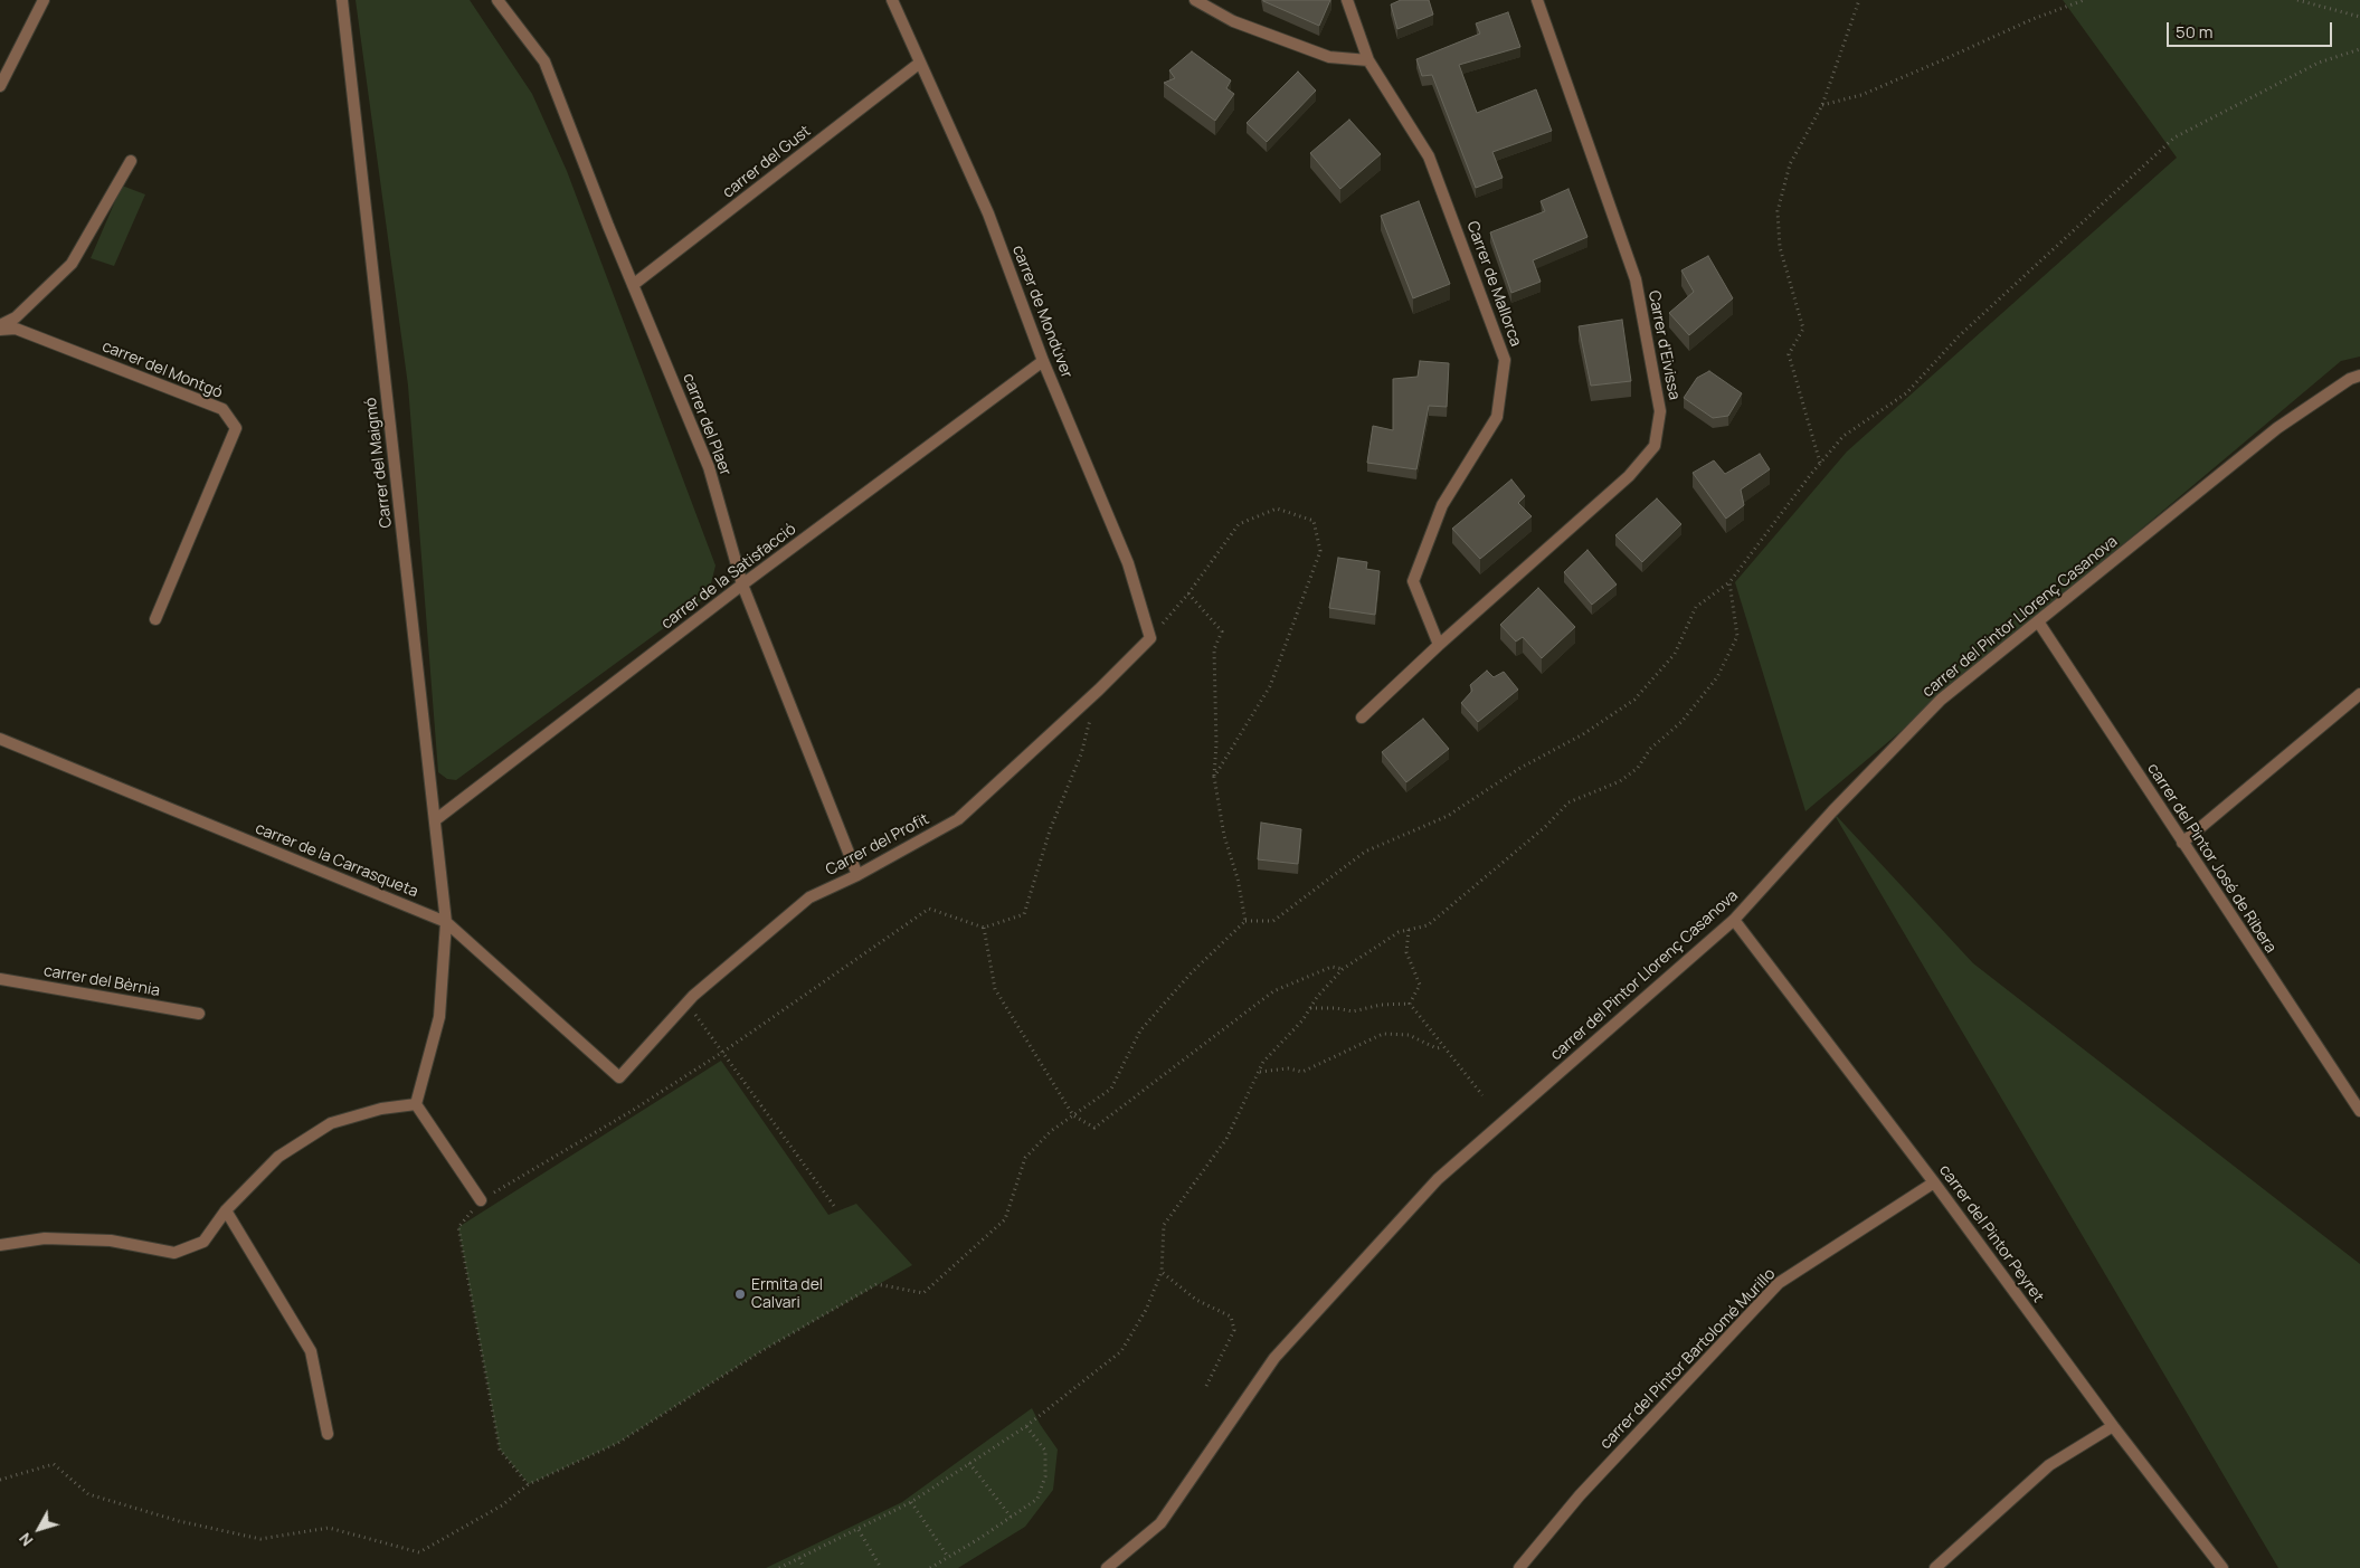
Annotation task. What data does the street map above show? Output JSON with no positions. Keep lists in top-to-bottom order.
{
  "streets": {
    "street": [
      "carrer del Gust",
      "Carrer de Mallorca",
      "carrer de Mondúver",
      "Carrer d'Eivissa",
      "carrer del Montgó",
      "carrer del Plaer",
      "Carrer del Maigmó",
      "carrer de la Satisfacció",
      "carrer del Pintor Llorenç Casanova",
      "Carrer del Profit",
      "carrer del Pintor José de Ribera",
      "carrer de la Carrasqueta",
      "carrer del Bèrnia",
      "carrer del Pintor Peyret",
      "carrer del Pintor Bartolomé Murillo"
    ]
  },
  "crossings": [
    ["carrer del Gust", "carrer de Mondúver"],
    ["carrer del Gust", "carrer del Plaer"],
    ["Carrer de Mallorca", "Carrer d'Eivissa"],
    ["carrer de Mondúver", "carrer de la Satisfacció"],
    ["carrer de Mondúver", "Carrer del Profit"],
    ["carrer del Plaer", "carrer de la Satisfacció"],
    ["carrer del Plaer", "Carrer del Profit"],
    ["Carrer del Maigmó", "carrer de la Satisfacció"],
    ["Carrer del Maigmó", "carrer de la Carrasqueta"],
    ["carrer del Pintor Llorenç Casanova", "carrer del Pintor José de Ribera"],
    ["carrer del Pintor Llorenç Casanova", "carrer del Pintor Peyret"],
    ["Carrer del Profit", "carrer de la Carrasqueta"],
    ["carrer del Pintor Peyret", "carrer del Pintor Bartolomé Murillo"]
  ],
  "places": ["Ermita del Calvari"],
  "scale_bar": "50 m",
  "north": "bottom left"
}
